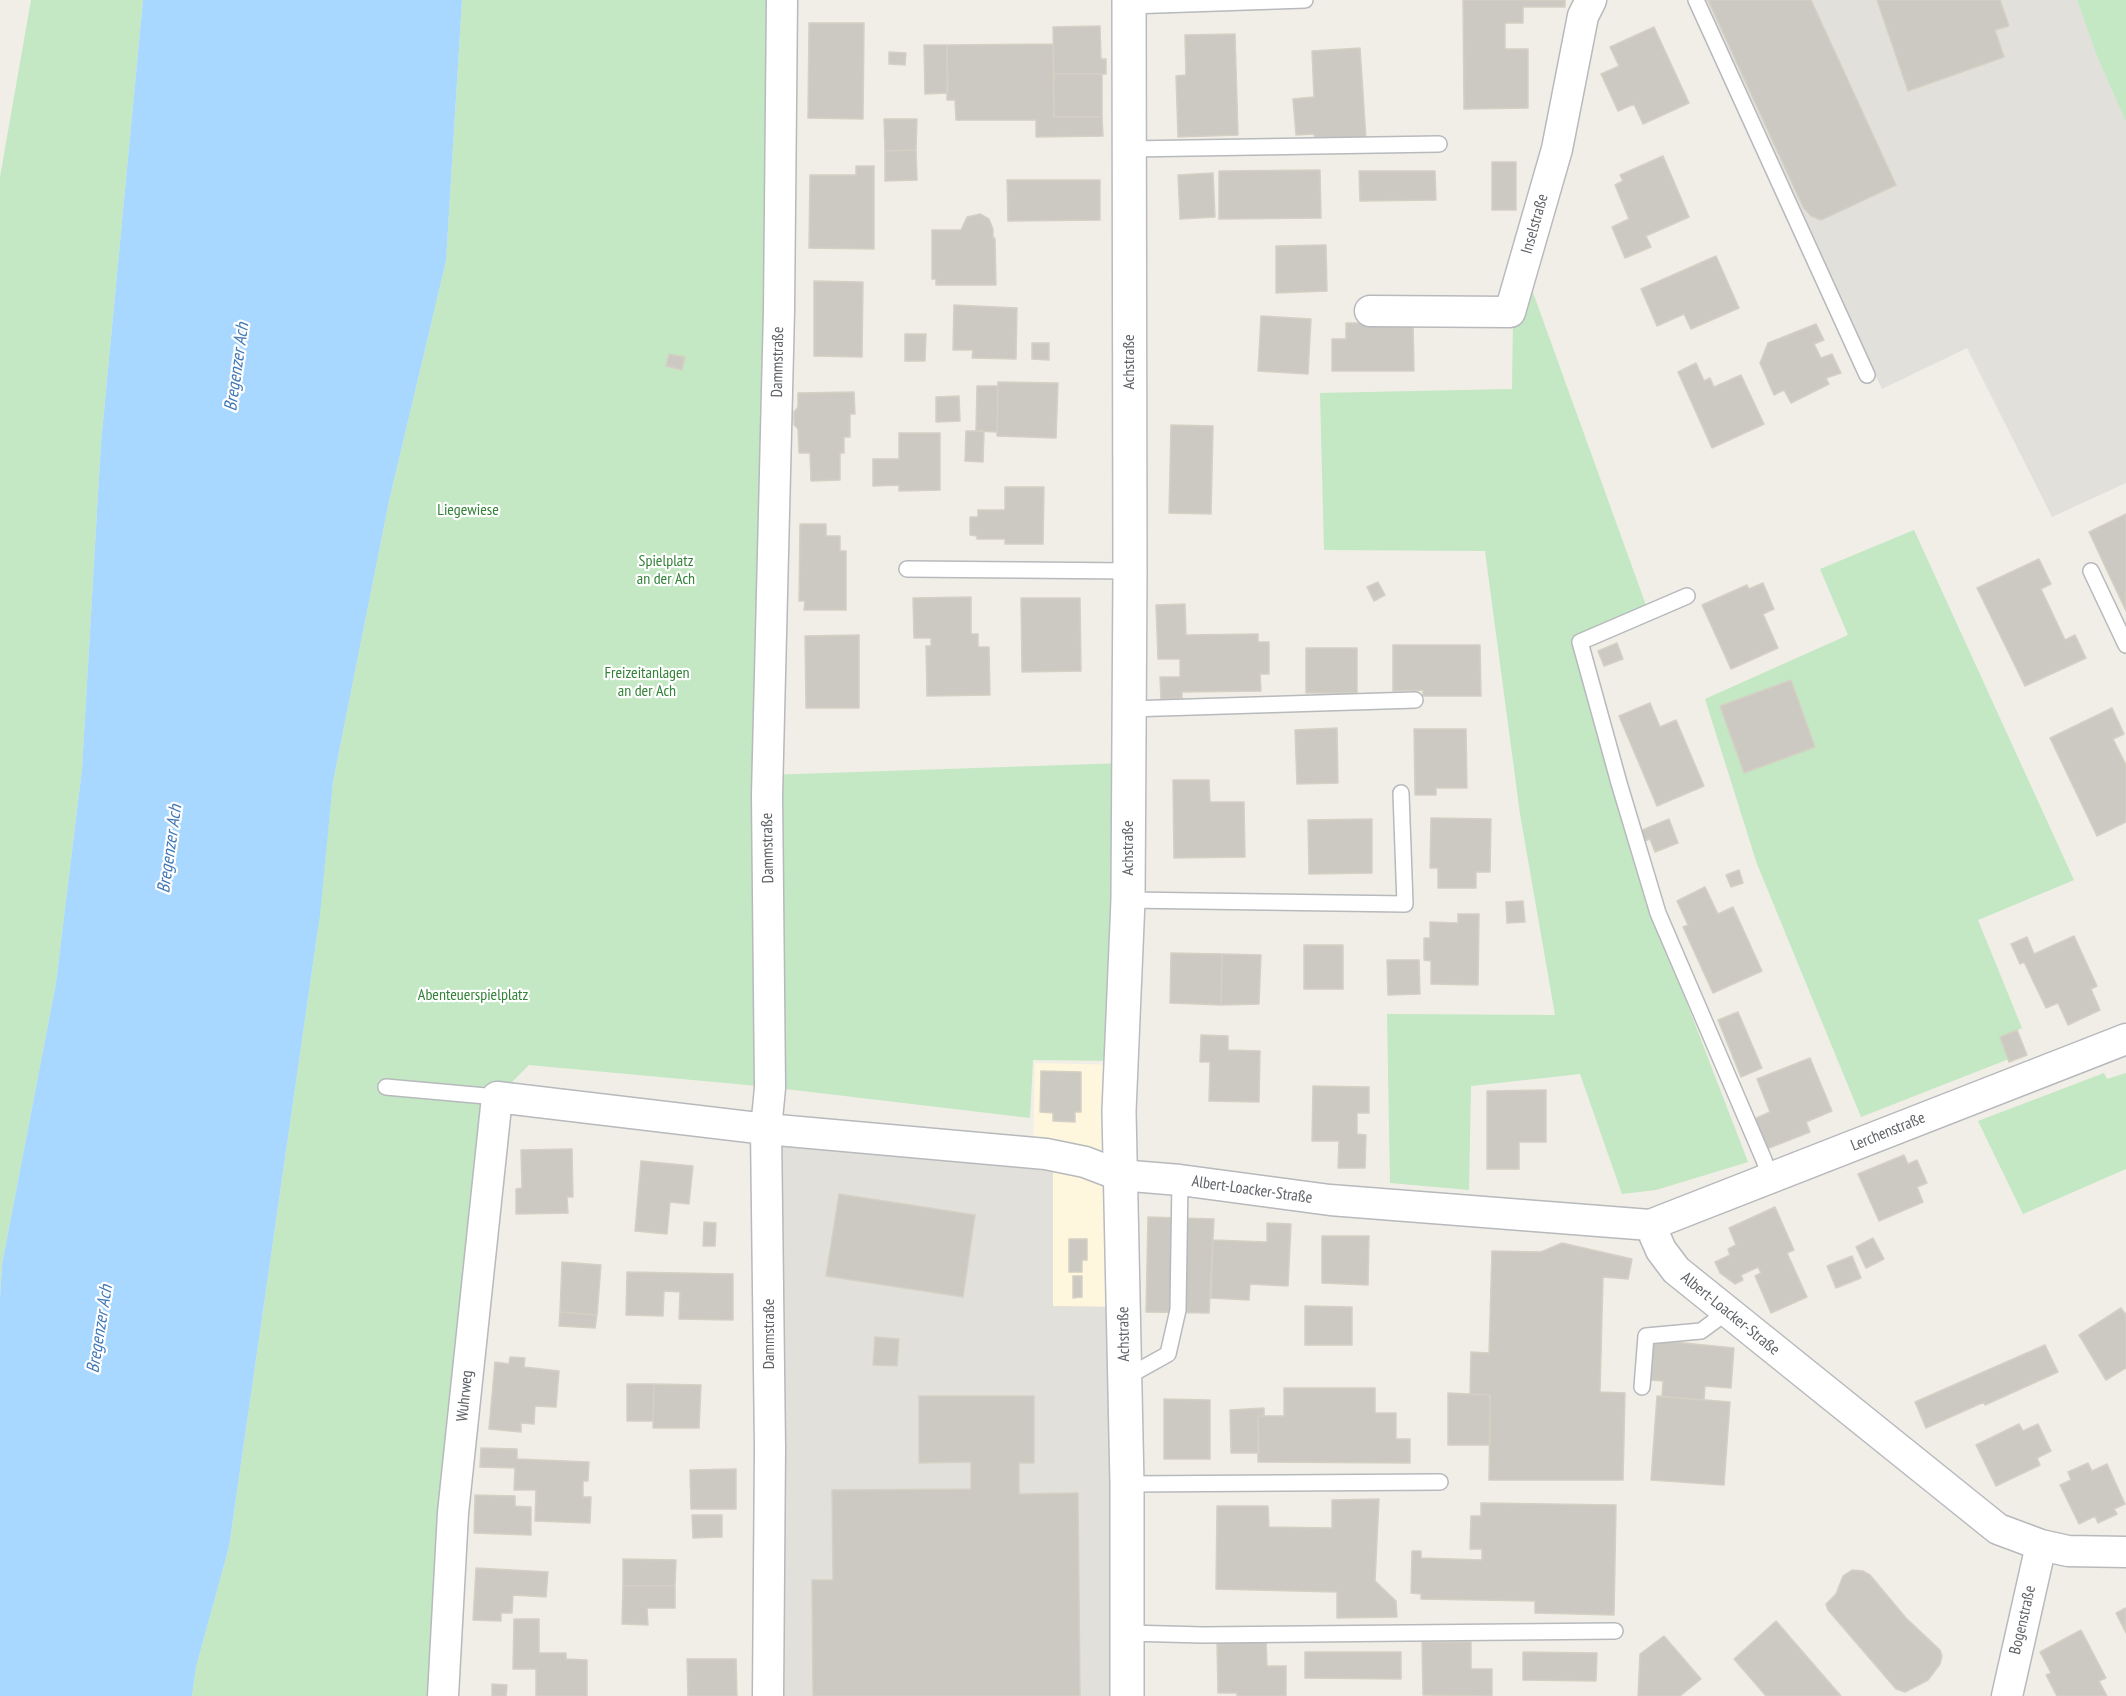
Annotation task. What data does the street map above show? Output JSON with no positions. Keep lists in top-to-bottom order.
{
  "streets": {
    "main road": ["Achstraße"],
    "street": [
      "Inselstraße",
      "Dammstraße",
      "Lerchenstraße",
      "Albert-Loacker-Straße",
      "Wuhrweg",
      "Bogenstraße"
    ]
  },
  "crossings": [
    ["Dammstraße", "Albert-Loacker-Straße"],
    ["Achstraße", "Albert-Loacker-Straße"],
    ["Lerchenstraße", "Albert-Loacker-Straße"],
    ["Albert-Loacker-Straße", "Bogenstraße"]
  ],
  "water": ["Bregenzer Ach"],
  "parks": [
    "Liegewiese",
    "Spielplatz an der Ach",
    "Freizeitanlagen an der Ach",
    "Abenteuerspielplatz"
  ]
}
